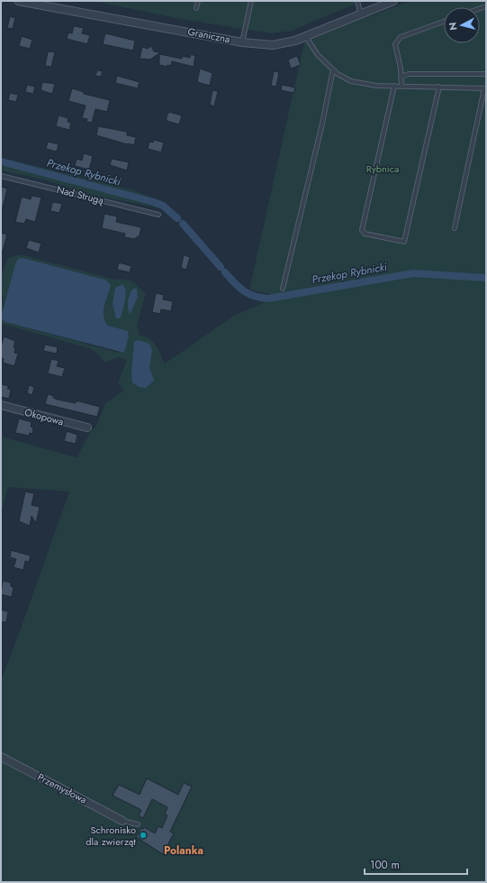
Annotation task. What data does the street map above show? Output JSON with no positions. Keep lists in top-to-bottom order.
{
  "streets": {
    "street": ["Graniczna", "Okopowa", "Przemysłowa"],
    "lane": ["Nad Strugą"]
  },
  "districts": ["Polanka"],
  "water": ["Przekop Rybnicki"],
  "parks": ["Rybnica"],
  "places": ["Schronisko dla zwierząt"],
  "scale_bar": "100 m",
  "north": "left"
}
